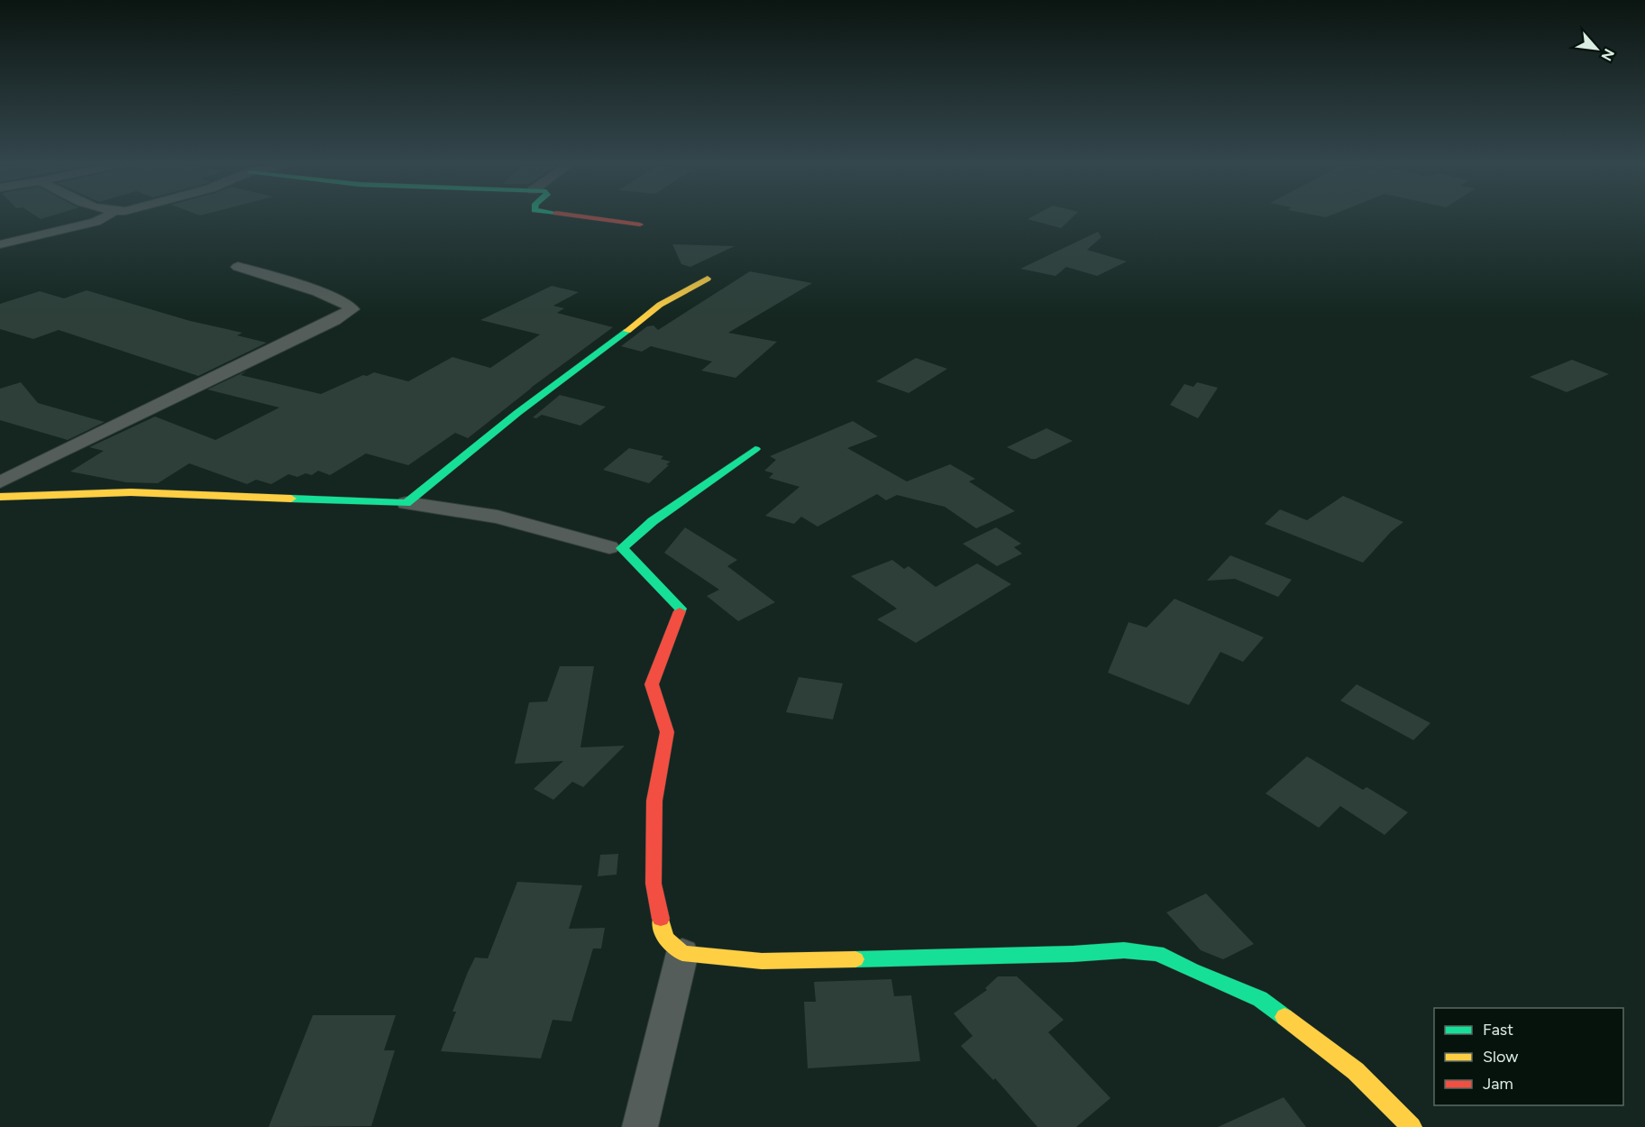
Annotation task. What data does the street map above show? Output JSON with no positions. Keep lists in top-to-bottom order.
{
  "legend": ["Fast", "Slow", "Jam"],
  "north": "bottom right"
}
